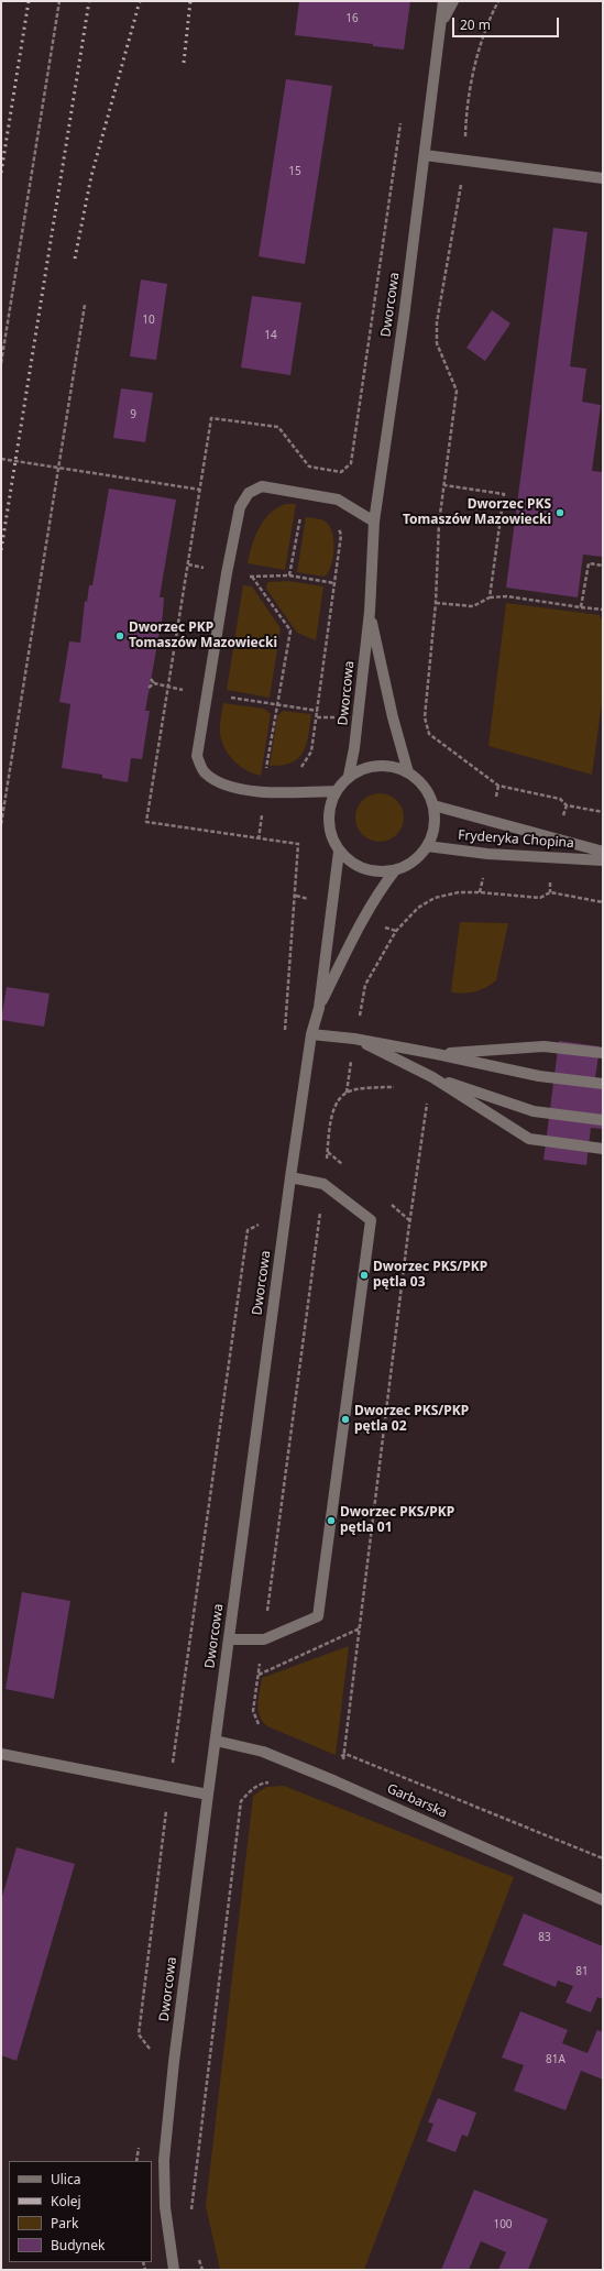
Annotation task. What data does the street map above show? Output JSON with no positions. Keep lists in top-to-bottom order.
{
  "streets": {
    "street": ["Dworcowa", "Fryderyka Chopina", "Garbarska"]
  },
  "crossings": [
    ["Dworcowa", "Fryderyka Chopina"],
    ["Dworcowa", "Garbarska"]
  ],
  "places": [
    "Dworzec PKS Tomaszów Mazowiecki",
    "Dworzec PKP Tomaszów Mazowiecki",
    "Dworzec PKS/PKP pętla 03",
    "Dworzec PKS/PKP pętla 02",
    "Dworzec PKS/PKP pętla 01"
  ],
  "house_numbers": [
    "16",
    "15",
    "10",
    "14",
    "9",
    "83",
    "81",
    "81A",
    "100"
  ],
  "legend": [
    "Ulica",
    "Kolej",
    "Park",
    "Budynek"
  ],
  "scale_bar": "20 m"
}
